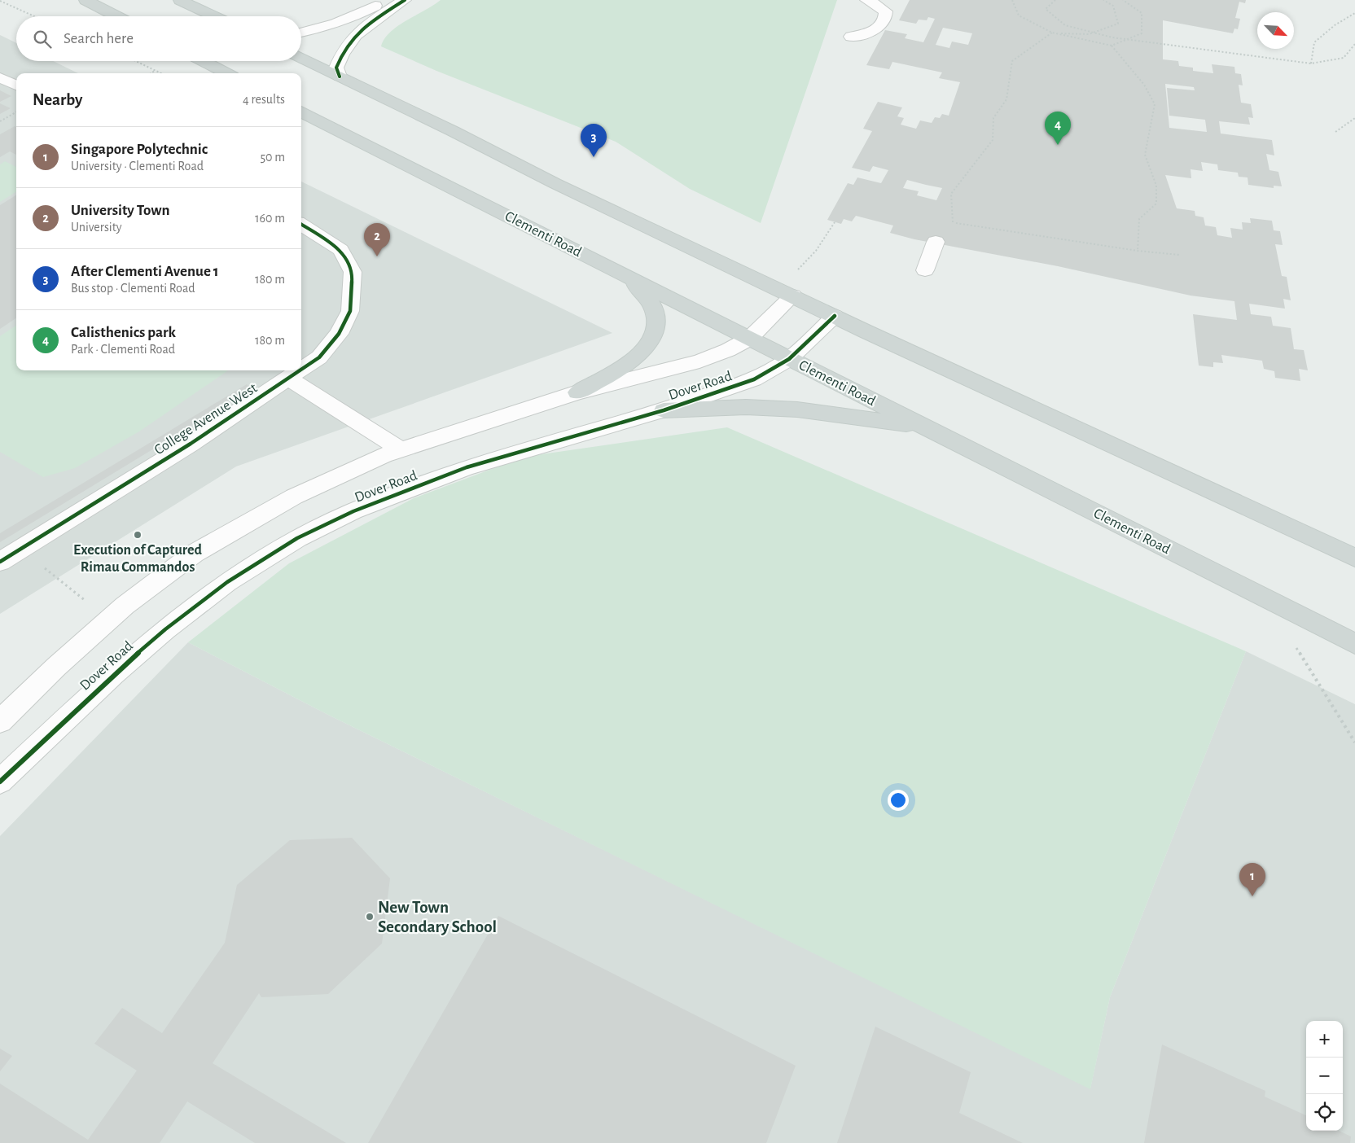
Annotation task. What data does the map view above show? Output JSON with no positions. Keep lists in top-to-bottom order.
{
  "streets": {
    "main road": ["Clementi Road"],
    "street": ["Dover Road", "College Avenue West"]
  },
  "crossings": [
    ["Clementi Road", "Dover Road"]
  ],
  "places": ["Execution of Captured Rimau Commandos", "New Town Secondary School"],
  "north": "bottom right",
  "page": {
    "search": "Search here",
    "heading": ["Nearby", "4 results"],
    "pins": [
      "4",
      "3",
      "2",
      "1"
    ],
    "list": [
      {
        "mark": "1",
        "name": "Singapore Polytechnic",
        "note": "University · Clementi Road",
        "value": "50 m"
      },
      {
        "mark": "2",
        "name": "University Town",
        "note": "University",
        "value": "160 m"
      },
      {
        "mark": "3",
        "name": "After Clementi Avenue 1",
        "note": "Bus stop · Clementi Road",
        "value": "180 m"
      },
      {
        "mark": "4",
        "name": "Calisthenics park",
        "note": "Park · Clementi Road",
        "value": "180 m"
      }
    ],
    "map_buttons": ["+", "−"]
  }
}
